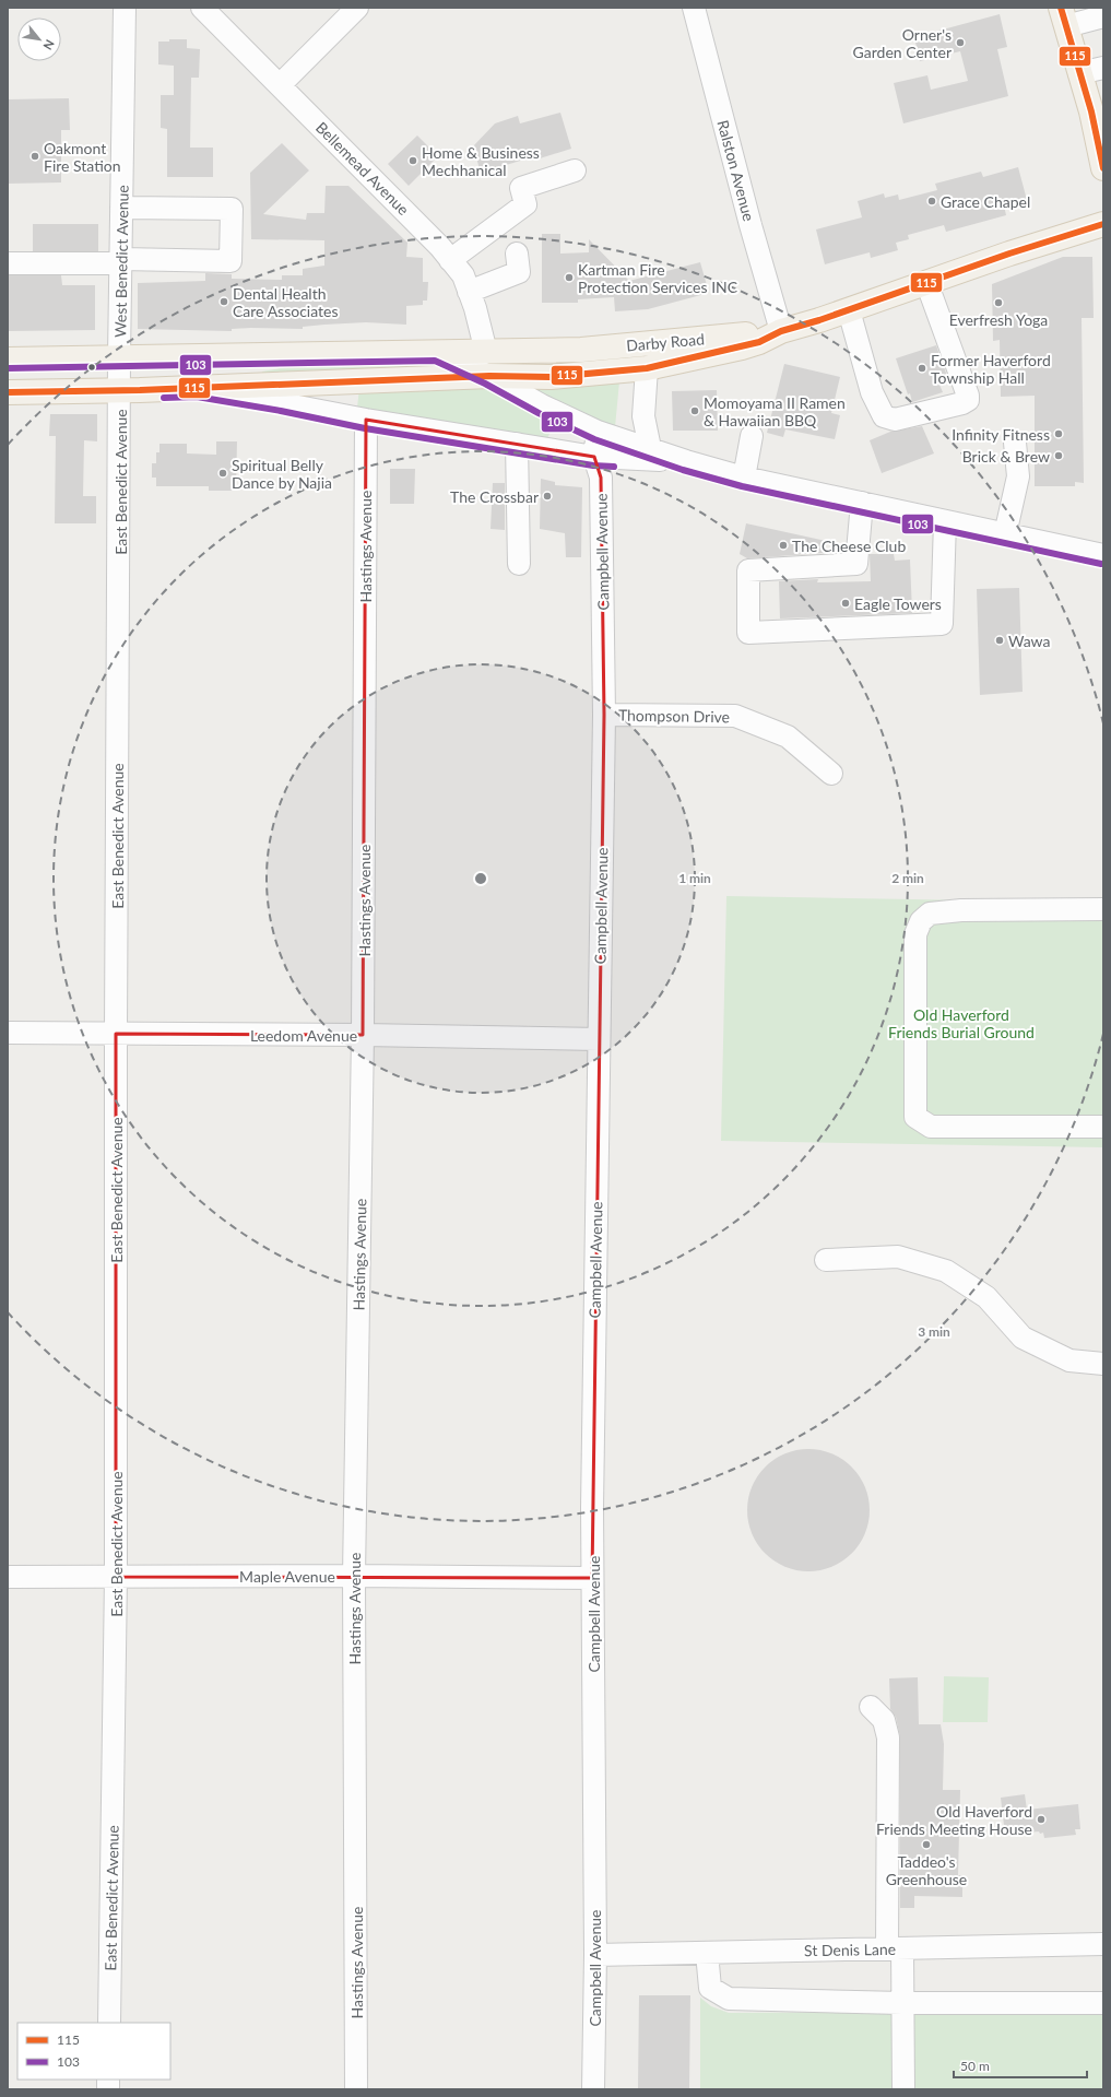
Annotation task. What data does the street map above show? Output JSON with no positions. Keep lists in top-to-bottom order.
{
  "streets": {
    "main road": ["Darby Road"],
    "street": [
      "Bellemead Avenue",
      "Ralston Avenue",
      "West Benedict Avenue",
      "East Benedict Avenue",
      "Hastings Avenue",
      "Campbell Avenue",
      "Thompson Drive",
      "Leedom Avenue",
      "Maple Avenue",
      "St Denis Lane"
    ]
  },
  "crossings": [
    ["Bellemead Avenue", "Darby Road"],
    ["Ralston Avenue", "Darby Road"],
    ["West Benedict Avenue", "Darby Road"],
    ["West Benedict Avenue", "East Benedict Avenue"],
    ["Darby Road", "East Benedict Avenue"],
    ["Darby Road", "Hastings Avenue"],
    ["Darby Road", "Campbell Avenue"],
    ["East Benedict Avenue", "Leedom Avenue"],
    ["East Benedict Avenue", "Maple Avenue"],
    ["Hastings Avenue", "Leedom Avenue"],
    ["Hastings Avenue", "Maple Avenue"],
    ["Campbell Avenue", "Thompson Drive"],
    ["Campbell Avenue", "Leedom Avenue"],
    ["Campbell Avenue", "Maple Avenue"],
    ["Campbell Avenue", "St Denis Lane"]
  ],
  "parks": ["Old Haverford Friends Burial Ground"],
  "places": [
    "Orner's Garden Center",
    "Oakmont Fire Station",
    "Home & Business Mechhanical",
    "Grace Chapel",
    "Kartman Fire Protection Services INC",
    "Dental Health Care Associates",
    "Everfresh Yoga",
    "Former Haverford Township Hall",
    "Momoyama II Ramen & Hawaiian BBQ",
    "Infinity Fitness",
    "Brick & Brew",
    "Spiritual Belly Dance by Najia",
    "The Crossbar",
    "The Cheese Club",
    "Eagle Towers",
    "Wawa",
    "Old Haverford Friends Meeting House",
    "Taddeo's Greenhouse"
  ],
  "lines": ["transit line 115", "transit line 103"],
  "legend": ["115", "103"],
  "scale_bar": "50 m",
  "north": "bottom right",
  "rings": ["1 min", "2 min", "3 min"]
}
